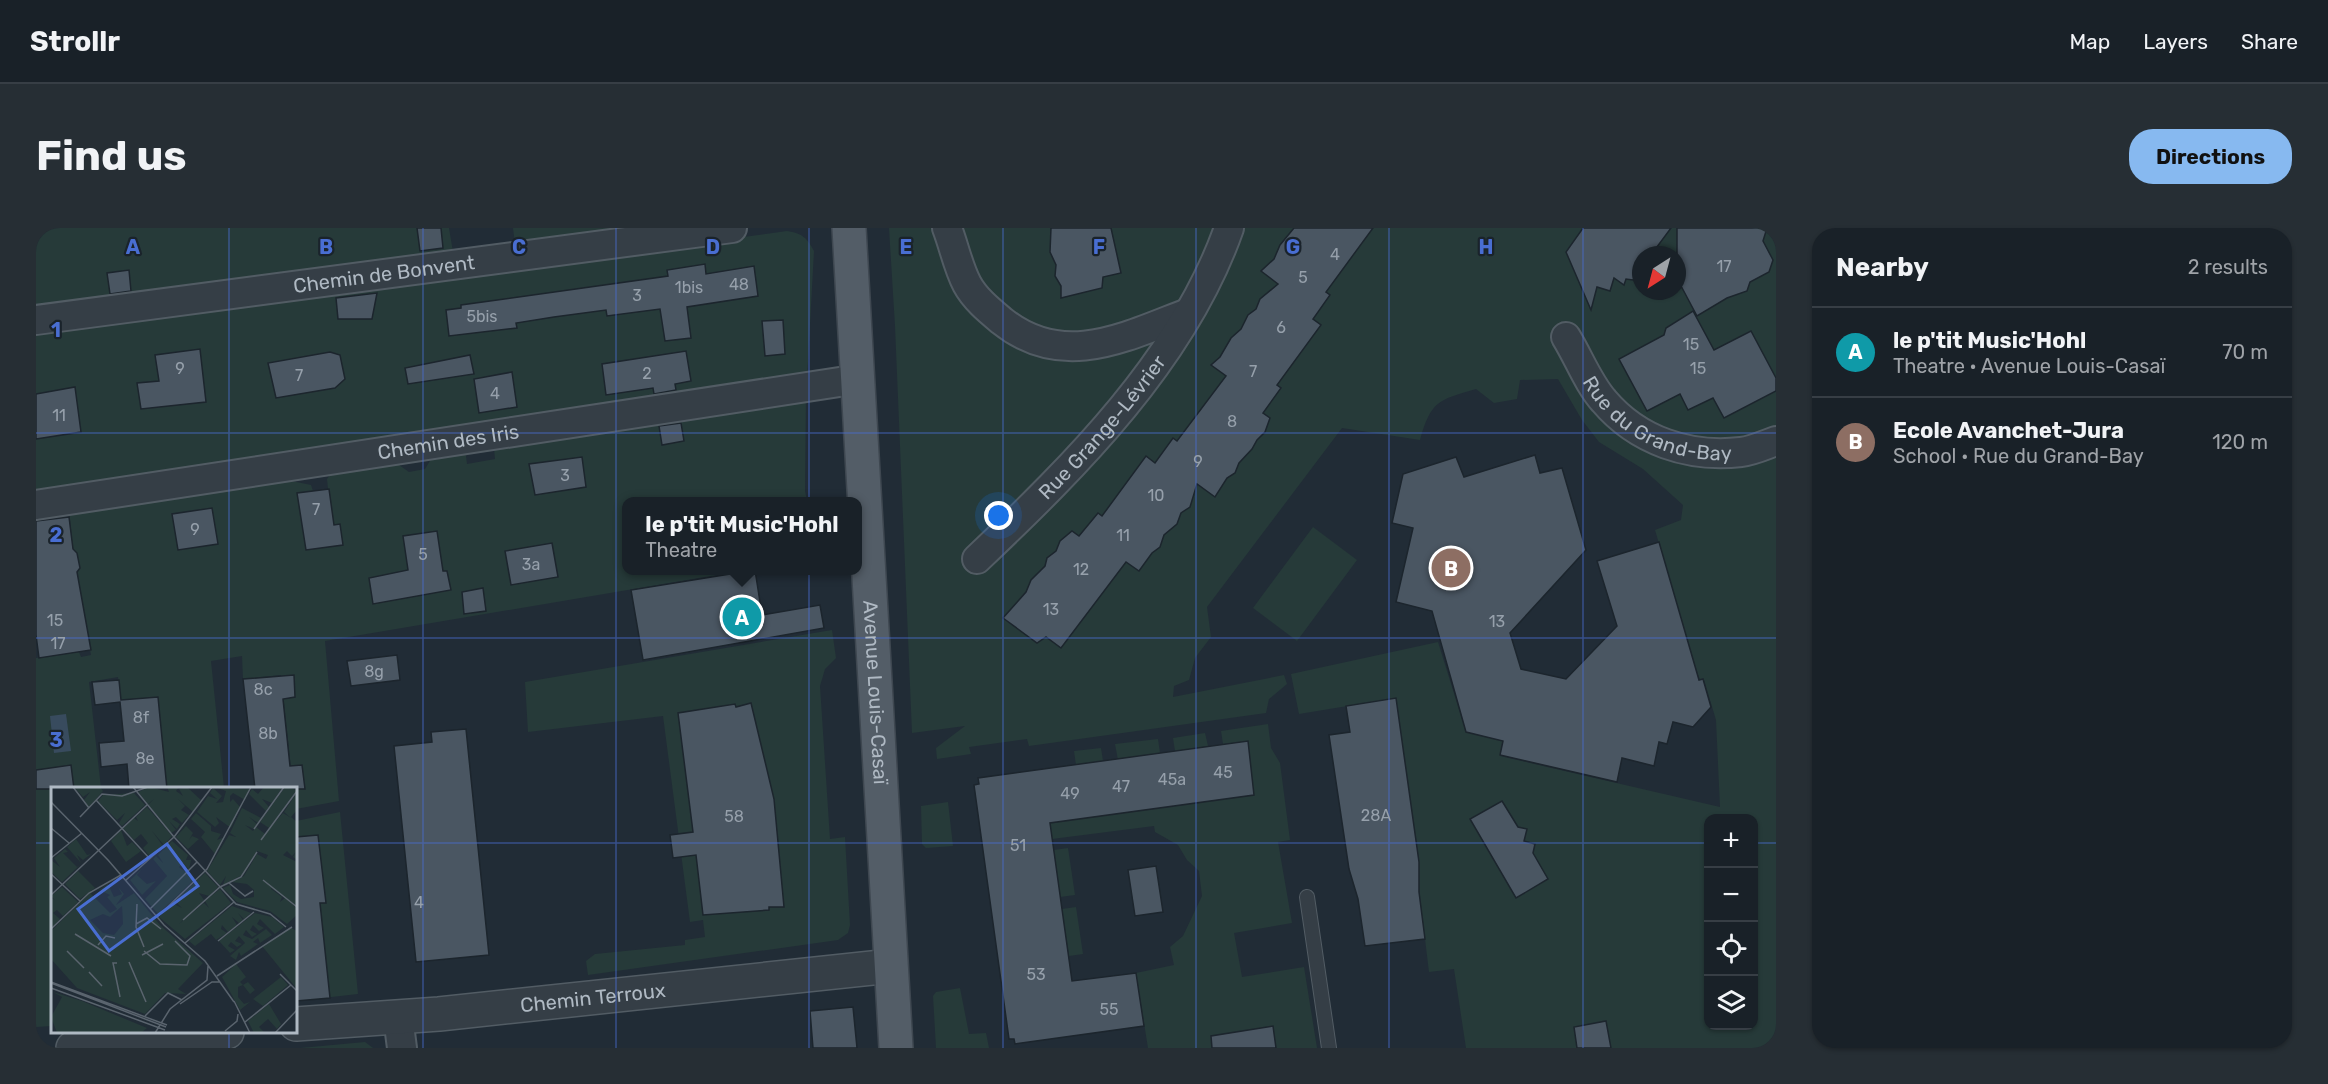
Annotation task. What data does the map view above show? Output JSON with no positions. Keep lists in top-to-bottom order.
{
  "streets": {
    "main road": ["Avenue Louis-Casaï"],
    "street": [
      "Chemin de Bonvent",
      "Rue du Grand-Bay",
      "Rue Grange-Lévrier",
      "Chemin des Iris",
      "Chemin Terroux"
    ]
  },
  "crossings": [
    ["Chemin des Iris", "Avenue Louis-Casaï"],
    ["Avenue Louis-Casaï", "Chemin Terroux"]
  ],
  "house_numbers": [
    "4",
    "17",
    "5",
    "48",
    "1bis",
    "3",
    "5bis",
    "6",
    "15",
    "9",
    "15",
    "7",
    "2",
    "7",
    "4",
    "11",
    "8",
    "9",
    "3",
    "10",
    "7",
    "9",
    "11",
    "5",
    "3a",
    "12",
    "13",
    "15",
    "13",
    "17",
    "8g",
    "8c",
    "8f",
    "8b",
    "8e",
    "45",
    "45a",
    "47",
    "49",
    "28A",
    "58",
    "51",
    "4",
    "53",
    "55"
  ],
  "north": "bottom left",
  "page": {
    "header": "Strollr",
    "nav": ["Map", "Layers", "Share"],
    "buttons": "Directions",
    "title": "Find us",
    "heading": ["Nearby", "2 results"],
    "list": [
      {
        "mark": "A",
        "name": "le p'tit Music'Hohl",
        "note": "Theatre · Avenue Louis-Casaï",
        "value": "70 m"
      },
      {
        "mark": "B",
        "name": "Ecole Avanchet-Jura",
        "note": "School · Rue du Grand-Bay",
        "value": "120 m"
      }
    ],
    "popup": ["le p'tit Music'Hohl", "Theatre"],
    "pins": ["B", "A"],
    "map_buttons": ["+", "−"]
  },
  "grid": {
    "columns": [
      "A",
      "B",
      "C",
      "D",
      "E",
      "F",
      "G",
      "H"
    ],
    "rows": ["1", "2", "3"]
  }
}
